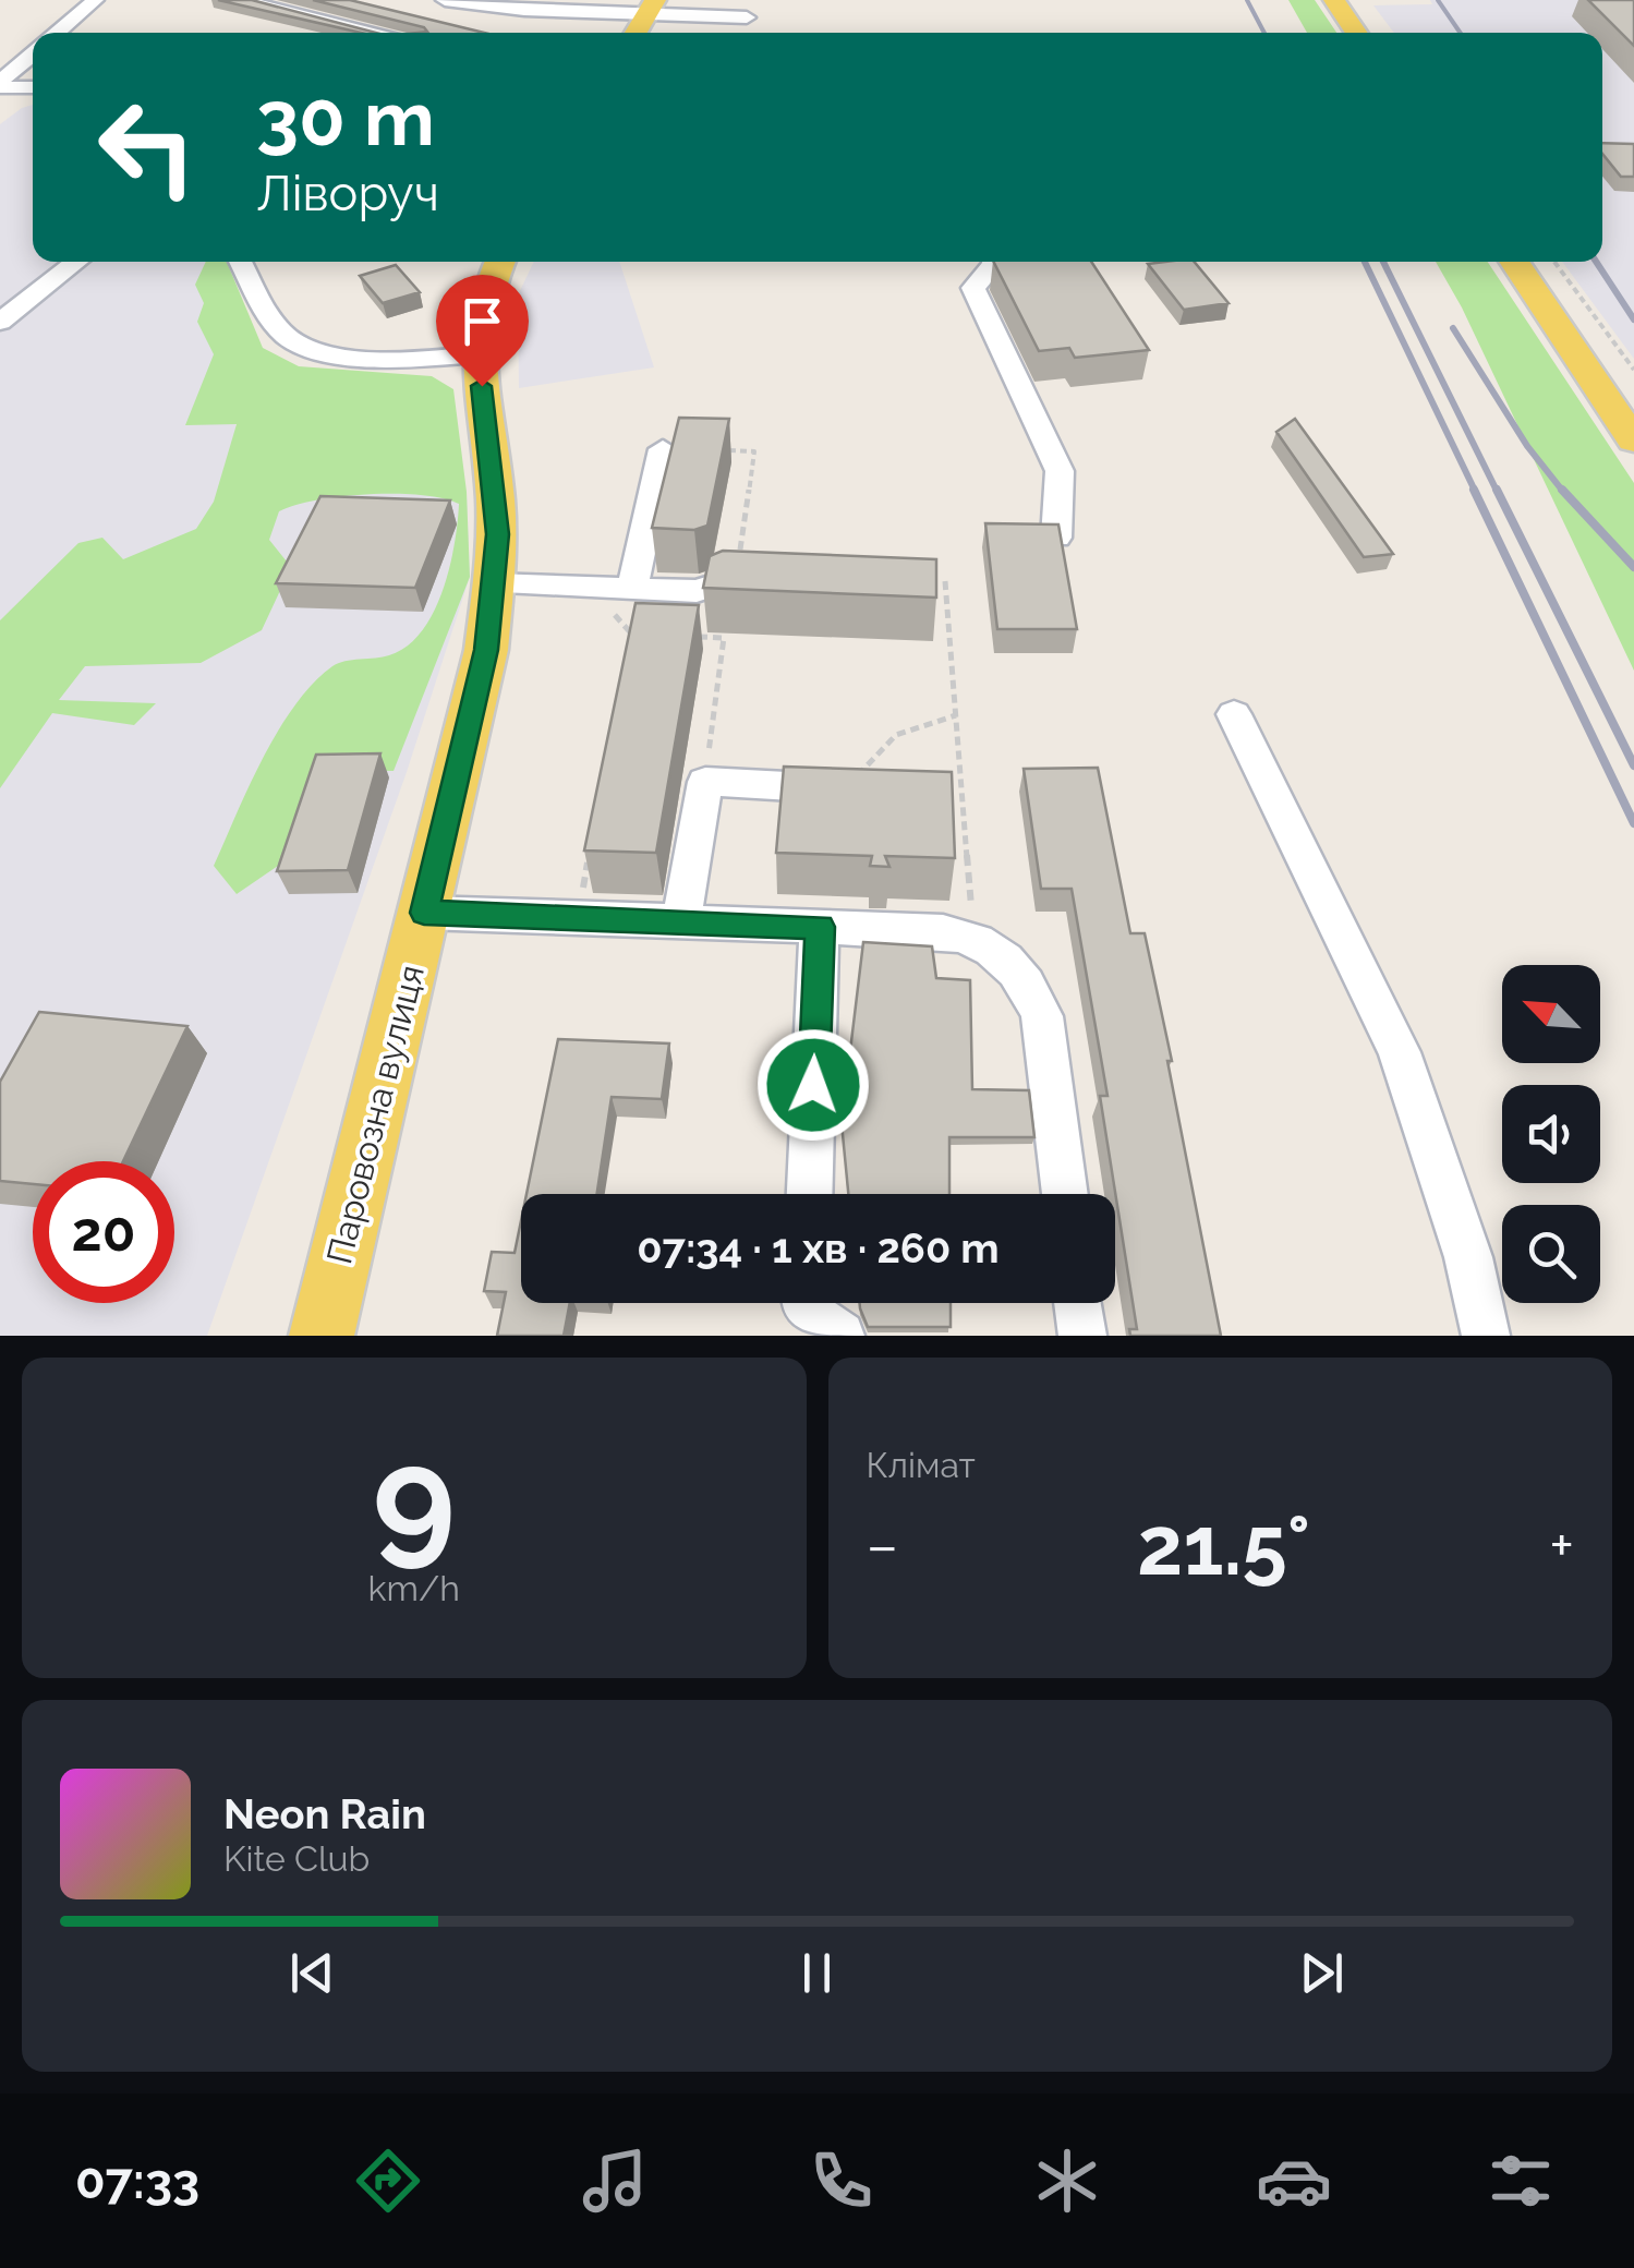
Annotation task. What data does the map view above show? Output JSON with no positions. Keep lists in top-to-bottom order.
{
  "streets": {
    "main road": ["Паровозна вулиця"]
  },
  "north": "top left",
  "page": {
    "turn": ["30 m", "Ліворуч"],
    "limit": "20",
    "trip": "07:34 · 1 хв · 260 m",
    "tile": [
      ["9", "km/h"],
      "Клімат"
    ],
    "heat": ["−", "21.5°", "+"],
    "song": ["Neon Rain", "Kite Club"],
    "tabs": "07:33"
  }
}
